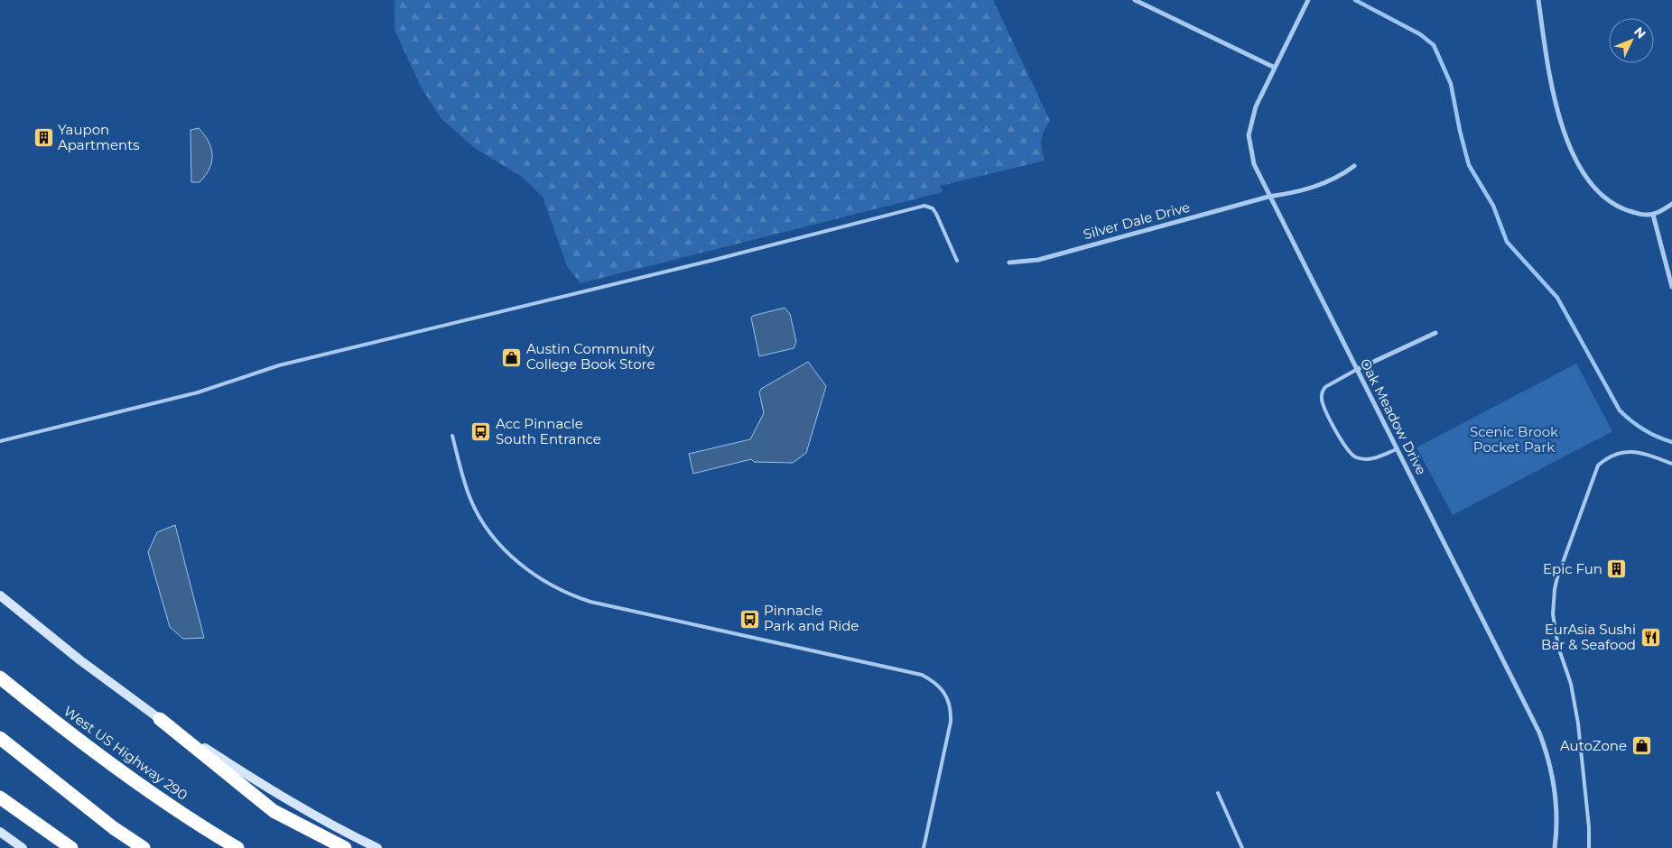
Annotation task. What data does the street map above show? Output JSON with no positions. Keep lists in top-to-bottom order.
{
  "streets": {
    "highway": ["West US Highway 290"],
    "street": ["Silver Dale Drive", "Oak Meadow Drive"]
  },
  "crossings": [
    ["Silver Dale Drive", "Oak Meadow Drive"]
  ],
  "parks": ["Scenic Brook Pocket Park"],
  "places": {
    "building": ["Yaupon Apartments", "Epic Fun"],
    "shop": ["Austin Community College Book Store", "AutoZone"],
    "bus stop": ["Acc Pinnacle South Entrance", "Pinnacle Park and Ride"],
    "restaurant": ["EurAsia Sushi Bar & Seafood"]
  },
  "north": "top right"
}
